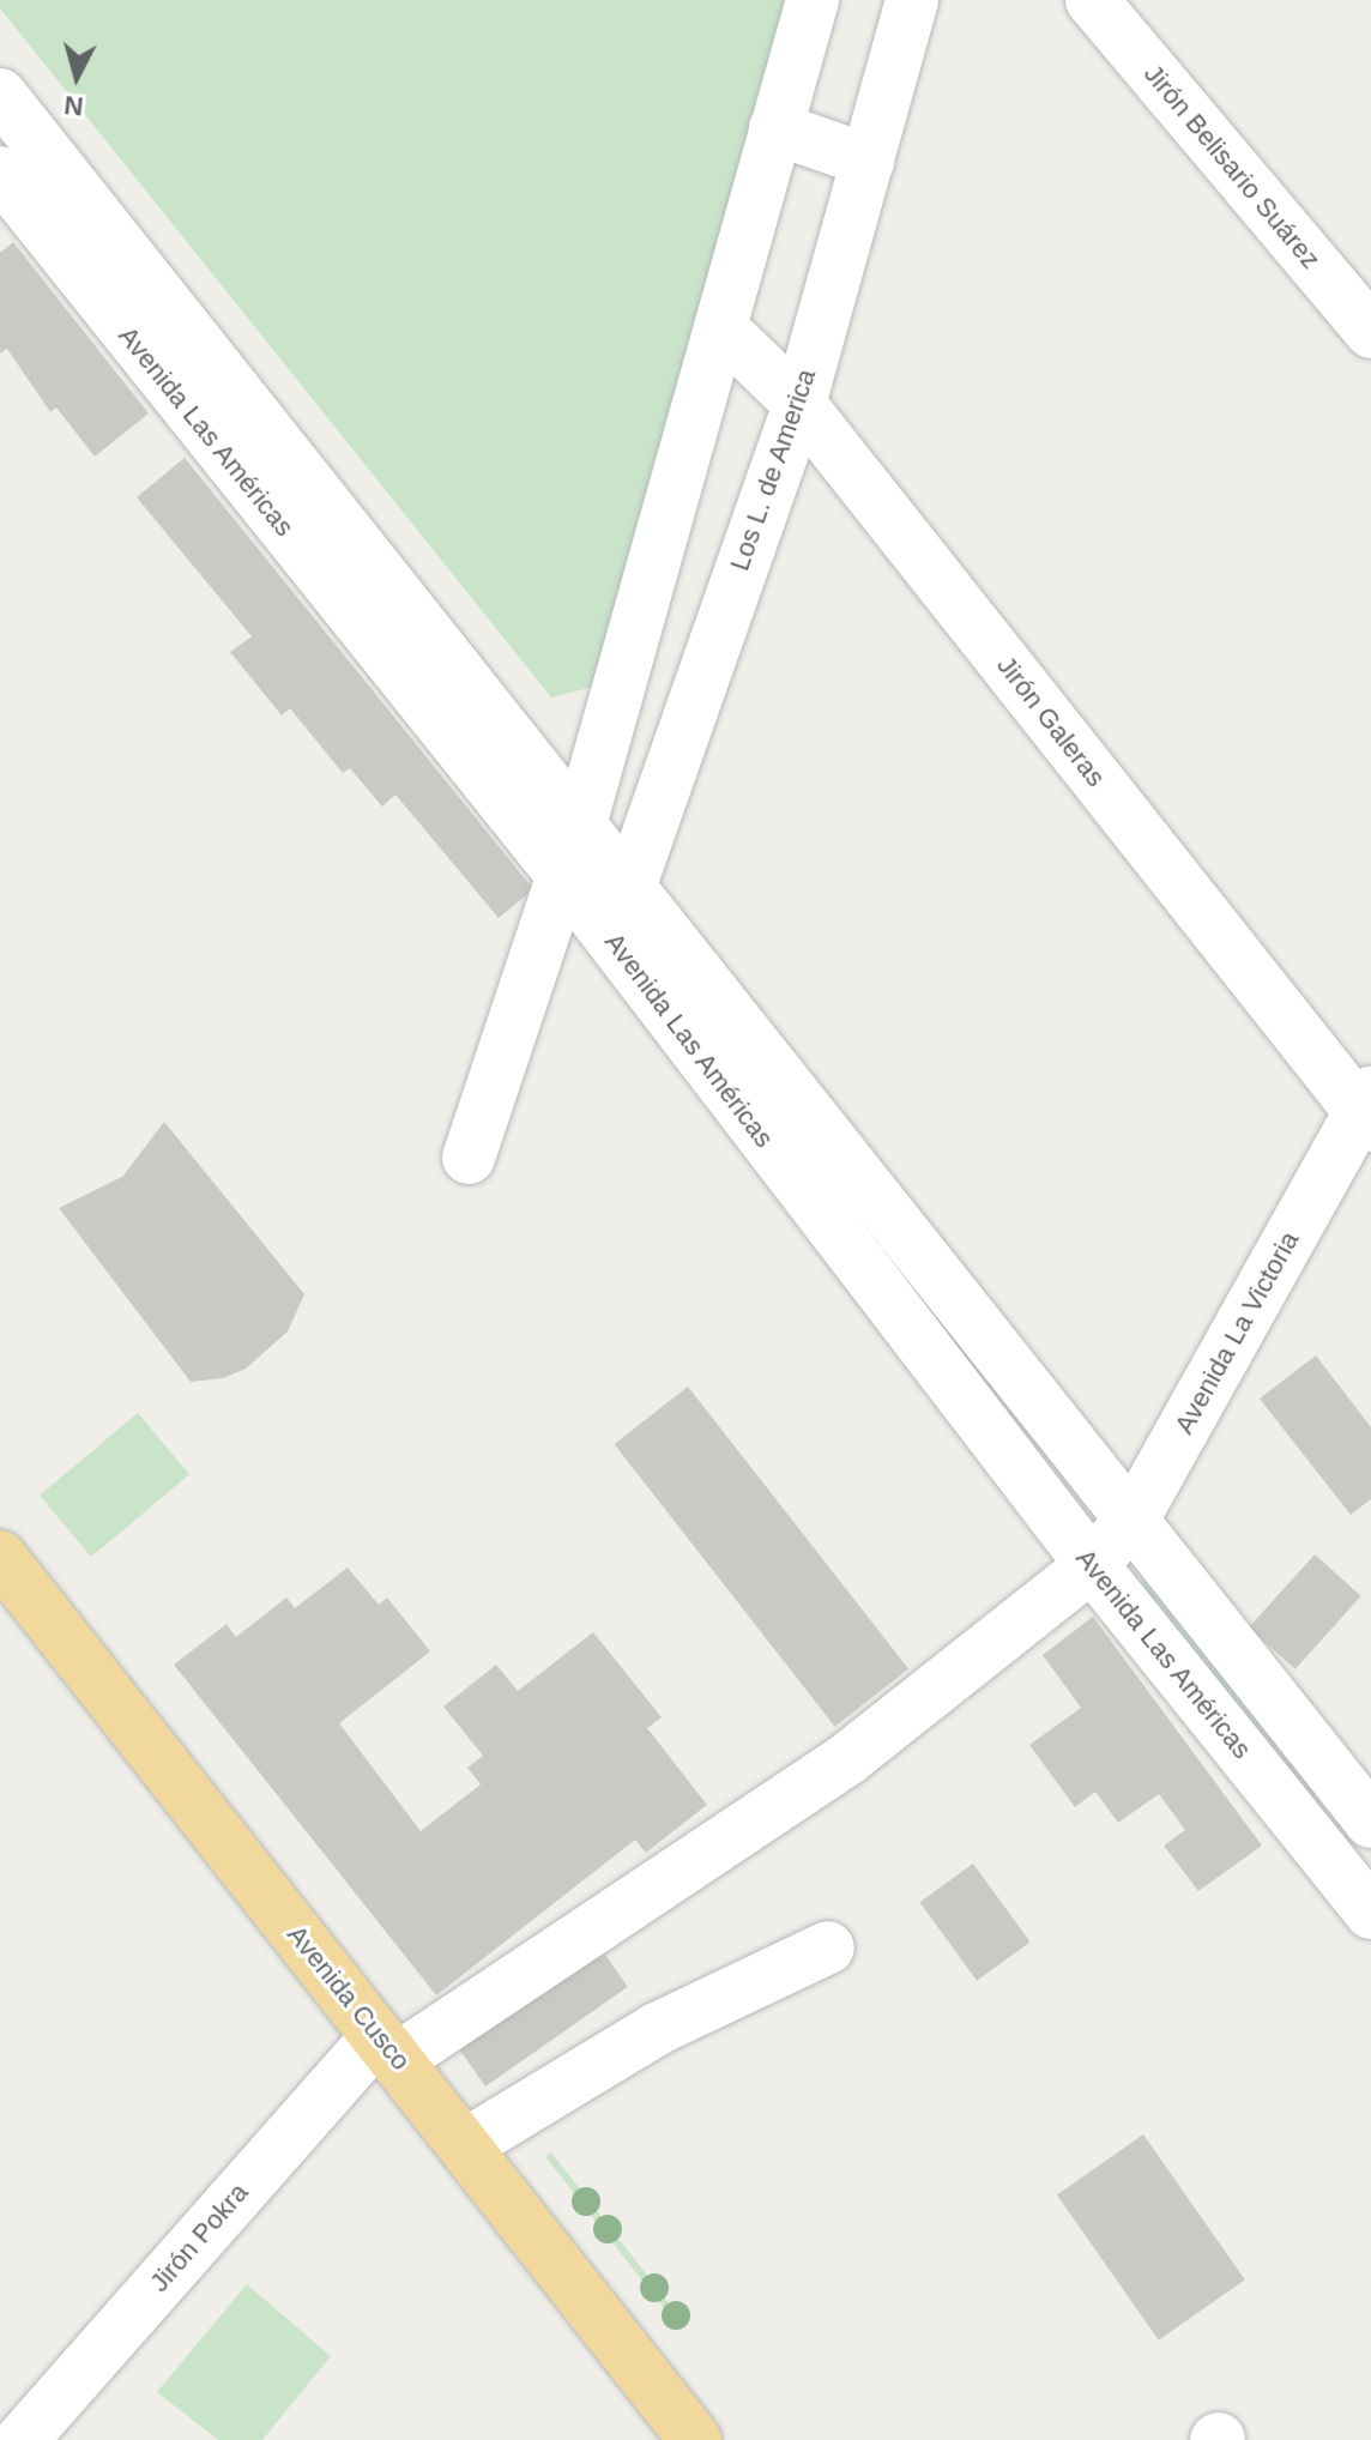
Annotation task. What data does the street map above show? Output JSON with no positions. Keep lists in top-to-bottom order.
{
  "streets": {
    "highway": ["Avenida Cusco"],
    "street": [
      "Jirón Belisario Suárez",
      "Avenida Las Américas",
      "Los L. de America",
      "Jirón Galeras",
      "Avenida La Victoria",
      "Jirón Pokra"
    ]
  },
  "crossings": [
    ["Avenida Las Américas", "Los L. de America"],
    ["Avenida Las Américas", "Avenida La Victoria"],
    ["Avenida Las Américas", "Jirón Pokra"],
    ["Los L. de America", "Jirón Galeras"],
    ["Jirón Galeras", "Avenida La Victoria"],
    ["Avenida La Victoria", "Jirón Pokra"],
    ["Avenida Cusco", "Jirón Pokra"]
  ],
  "north": "bottom"
}
